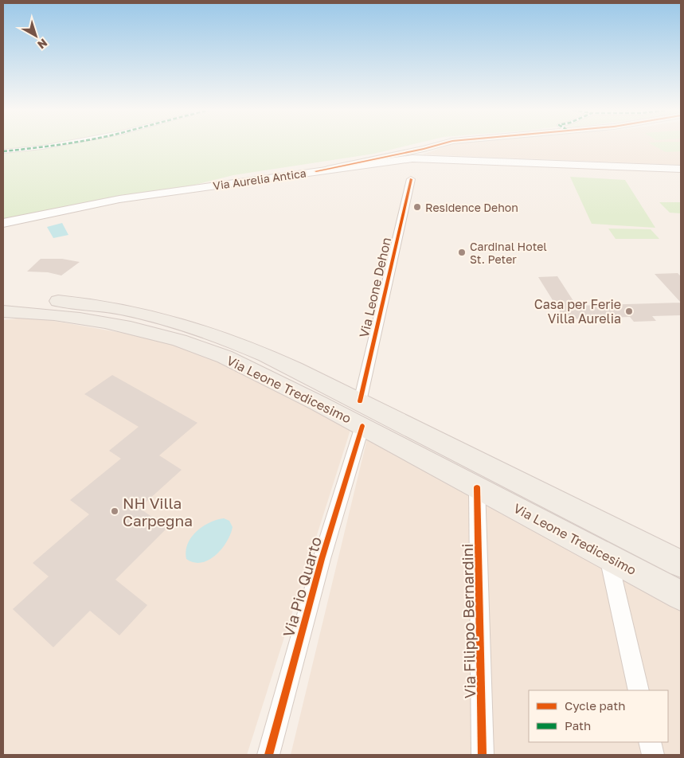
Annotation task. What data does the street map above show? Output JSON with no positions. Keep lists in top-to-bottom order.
{
  "streets": {
    "main road": ["Via Aurelia Antica", "Via Leone Tredicesimo"],
    "street": ["Via Leone Dehon", "Via Pio Quarto", "Via Filippo Bernardini"]
  },
  "crossings": [
    ["Via Leone Dehon", "Via Leone Tredicesimo"],
    ["Via Leone Tredicesimo", "Via Pio Quarto"],
    ["Via Leone Tredicesimo", "Via Filippo Bernardini"]
  ],
  "places": [
    "Residence Dehon",
    "Cardinal Hotel St. Peter",
    "Casa per Ferie Villa Aurelia",
    "NH Villa Carpegna"
  ],
  "legend": ["Cycle path", "Path"],
  "north": "bottom right"
}
